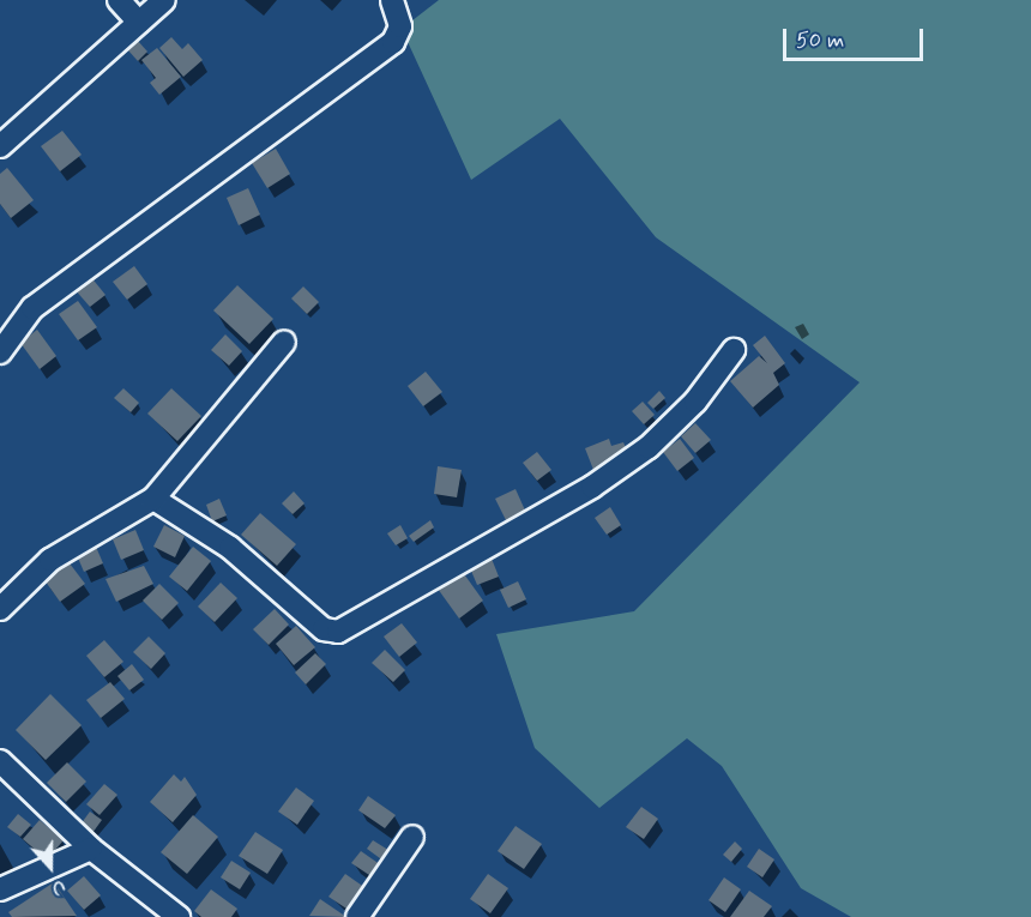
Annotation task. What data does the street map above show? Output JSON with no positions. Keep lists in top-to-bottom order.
{
  "scale_bar": "50 m",
  "north": "bottom"
}
